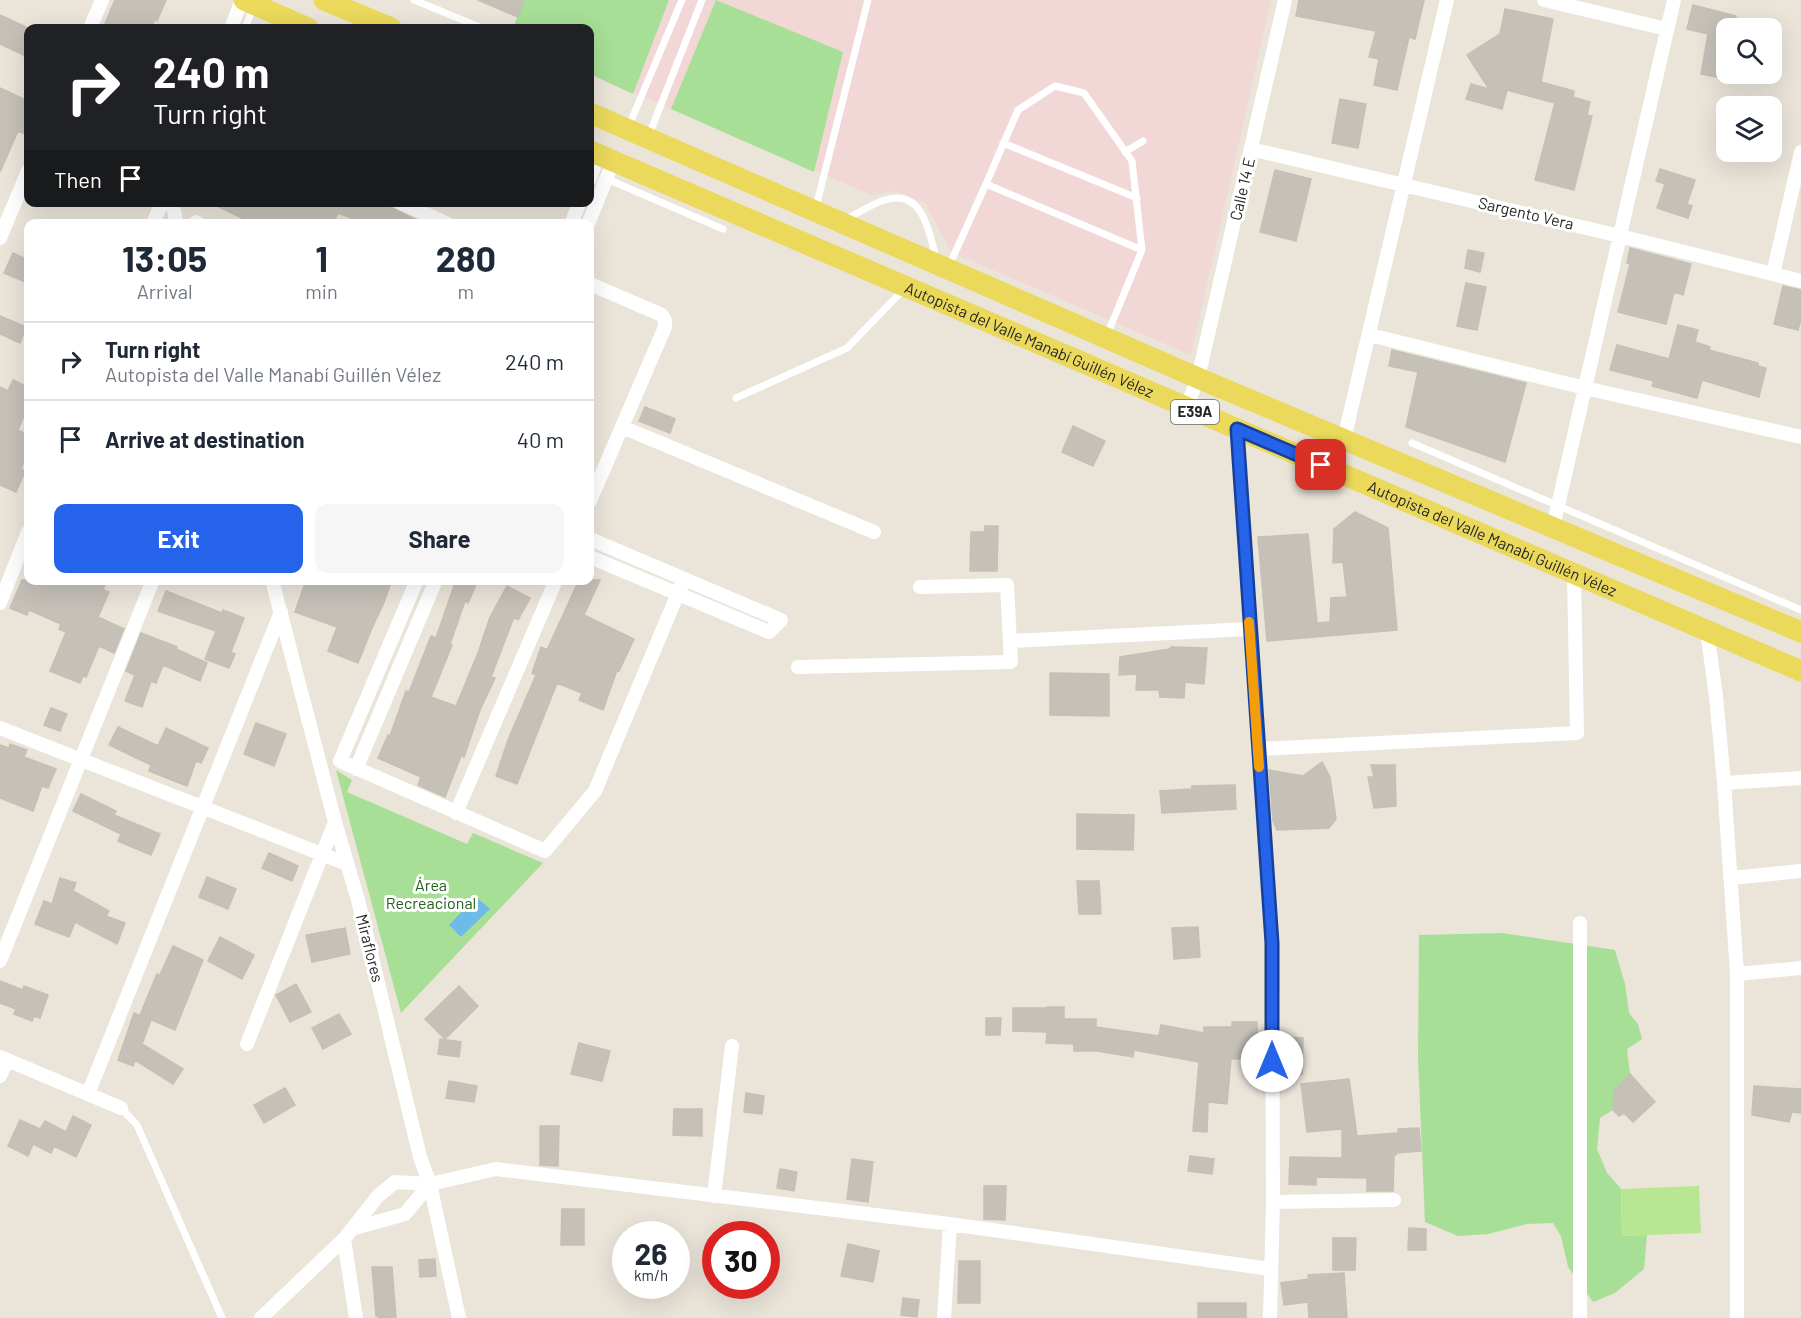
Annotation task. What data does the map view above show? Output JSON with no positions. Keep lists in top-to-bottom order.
{
  "streets": {
    "main road": ["Autopista del Valle Manabí Guillén Vélez", "E39A"],
    "street": ["Calle 14 E", "Sargento Vera", "Miraflores"]
  },
  "crossings": [
    ["Calle 14 E", "Sargento Vera"],
    ["Calle 14 E", "Autopista del Valle Manabí Guillén Vélez"]
  ],
  "parks": ["Área Recreacional"],
  "page": {
    "turn": ["240 m", "Turn right"],
    "then": "Then",
    "eta": [
      "13:05",
      "Arrival",
      "1",
      "min",
      "280",
      "m"
    ],
    "list": [
      {
        "name": "Turn right",
        "note": "Autopista del Valle Manabí Guillén Vélez",
        "value": "240 m"
      },
      {
        "name": "Arrive at destination",
        "value": "40 m"
      }
    ],
    "buttons": ["Exit", "Share"],
    "speed": "26 km/h",
    "limit": "30"
  }
}
